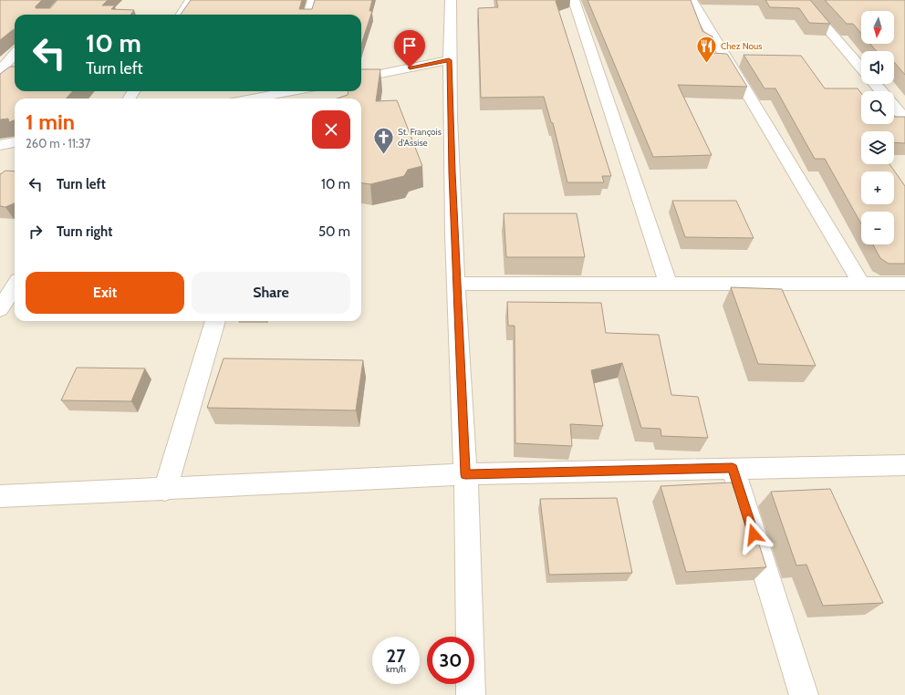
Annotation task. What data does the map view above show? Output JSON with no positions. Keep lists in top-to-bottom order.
{
  "places": {
    "restaurant": ["Chez Nous"],
    "church": ["St. François d'Assise"]
  },
  "north": "bottom",
  "page": {
    "map_buttons": ["+", "−"],
    "turn": ["10 m", "Turn left"],
    "heading": ["1 min", "260 m · 11:37"],
    "list": [
      {
        "name": "Turn left",
        "value": "10 m"
      },
      {
        "name": "Turn right",
        "value": "50 m"
      }
    ],
    "buttons": ["Exit", "Share"],
    "speed": "27 km/h",
    "limit": "30"
  }
}
